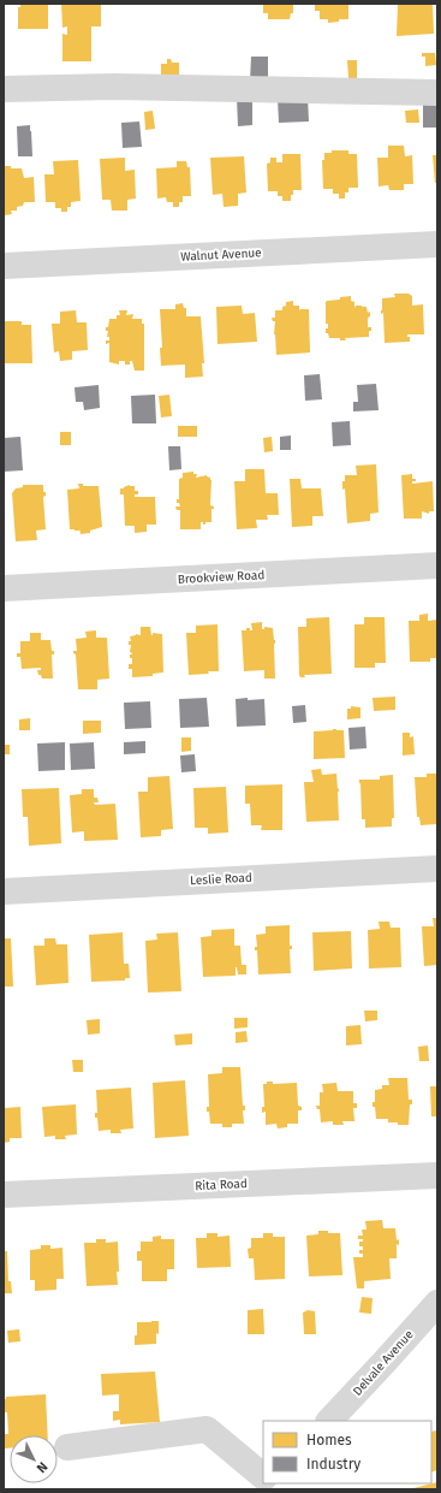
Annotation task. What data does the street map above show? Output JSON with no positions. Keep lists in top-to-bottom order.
{
  "streets": {
    "street": [
      "Walnut Avenue",
      "Brookview Road",
      "Leslie Road",
      "Rita Road",
      "Delvale Avenue"
    ]
  },
  "legend": ["Homes", "Industry"],
  "north": "bottom right"
}
